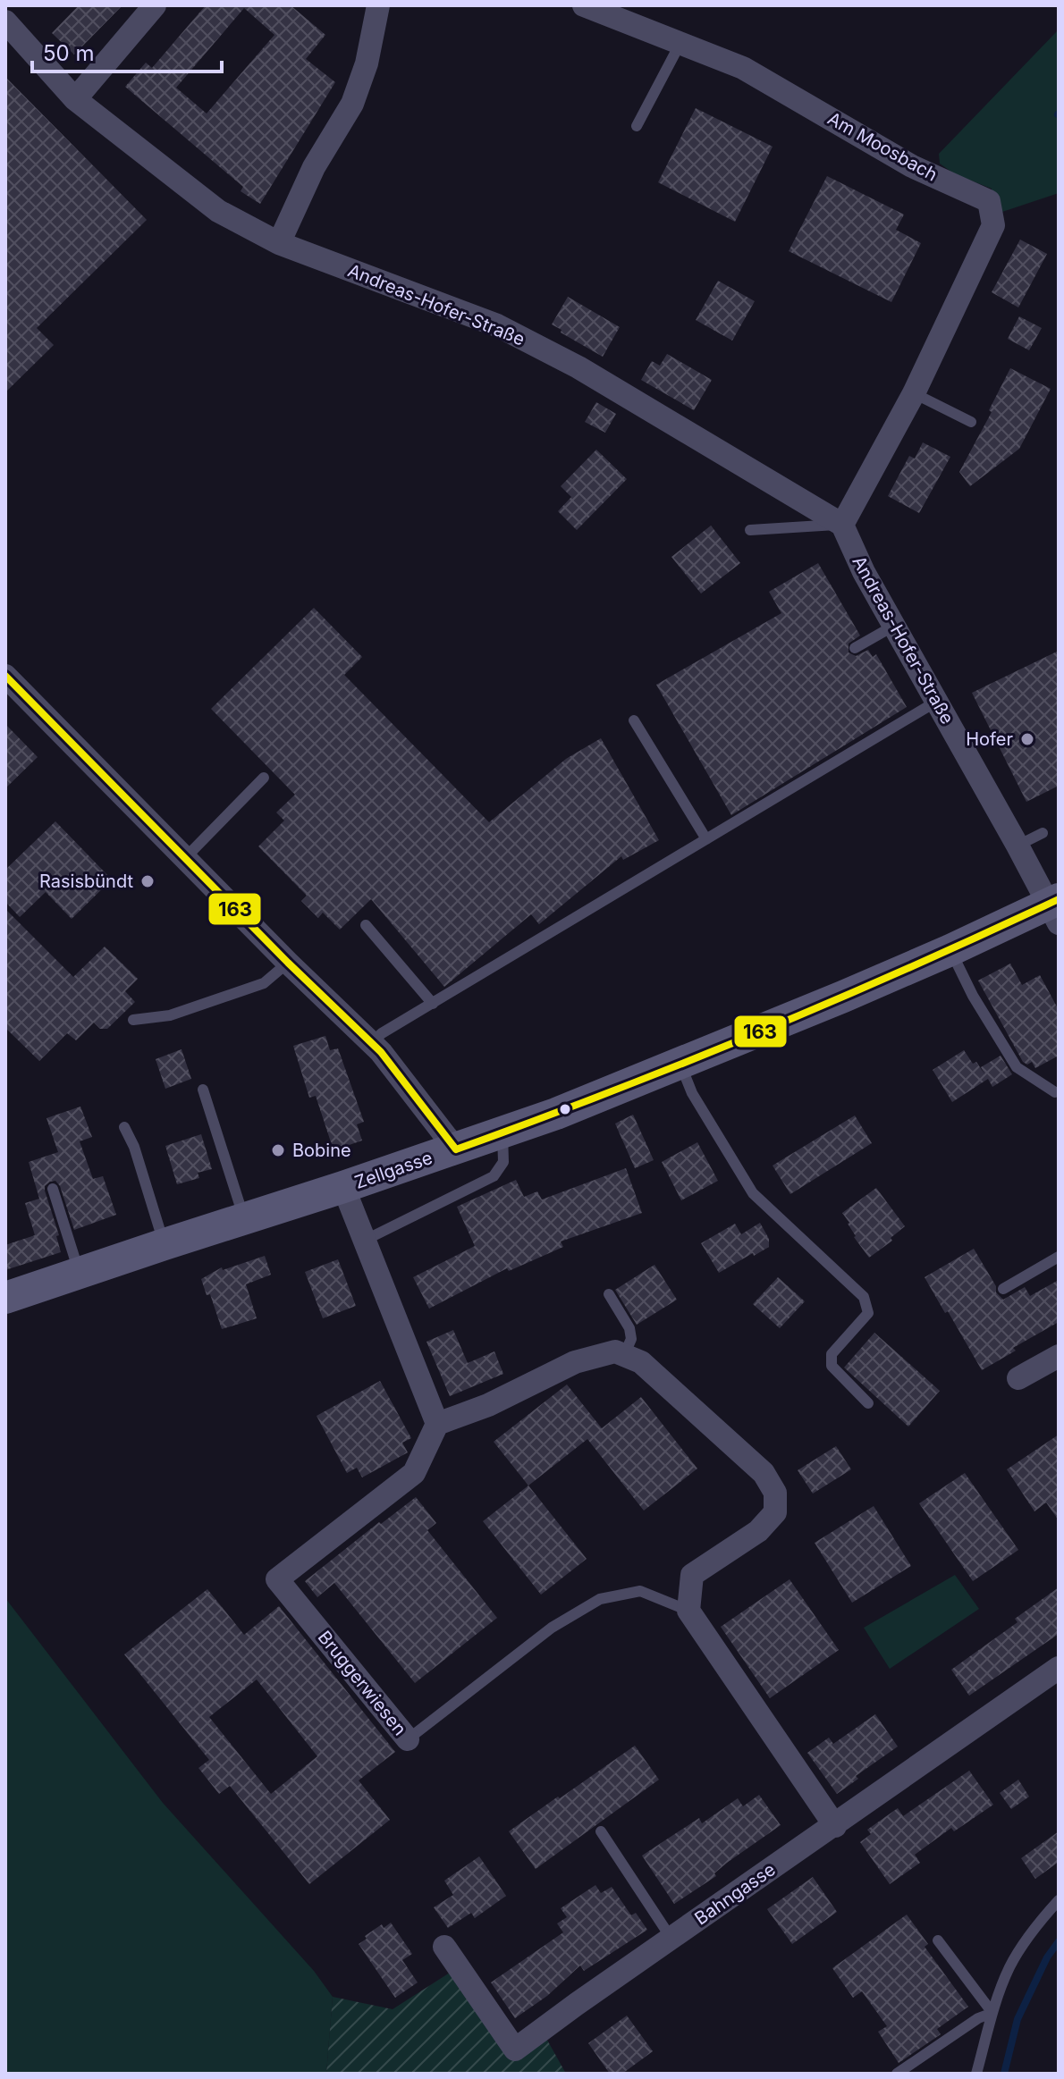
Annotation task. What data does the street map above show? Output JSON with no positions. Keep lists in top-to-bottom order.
{
  "streets": {
    "main road": ["Zellgasse"],
    "street": [
      "Am Moosbach",
      "Andreas-Hofer-Straße",
      "Bruggerwiesen",
      "Bahngasse"
    ]
  },
  "crossings": [
    ["Andreas-Hofer-Straße", "Zellgasse"]
  ],
  "places": ["Hofer", "Rasisbündt", "Bobine"],
  "lines": ["transit line 163"],
  "scale_bar": "50 m"
}
